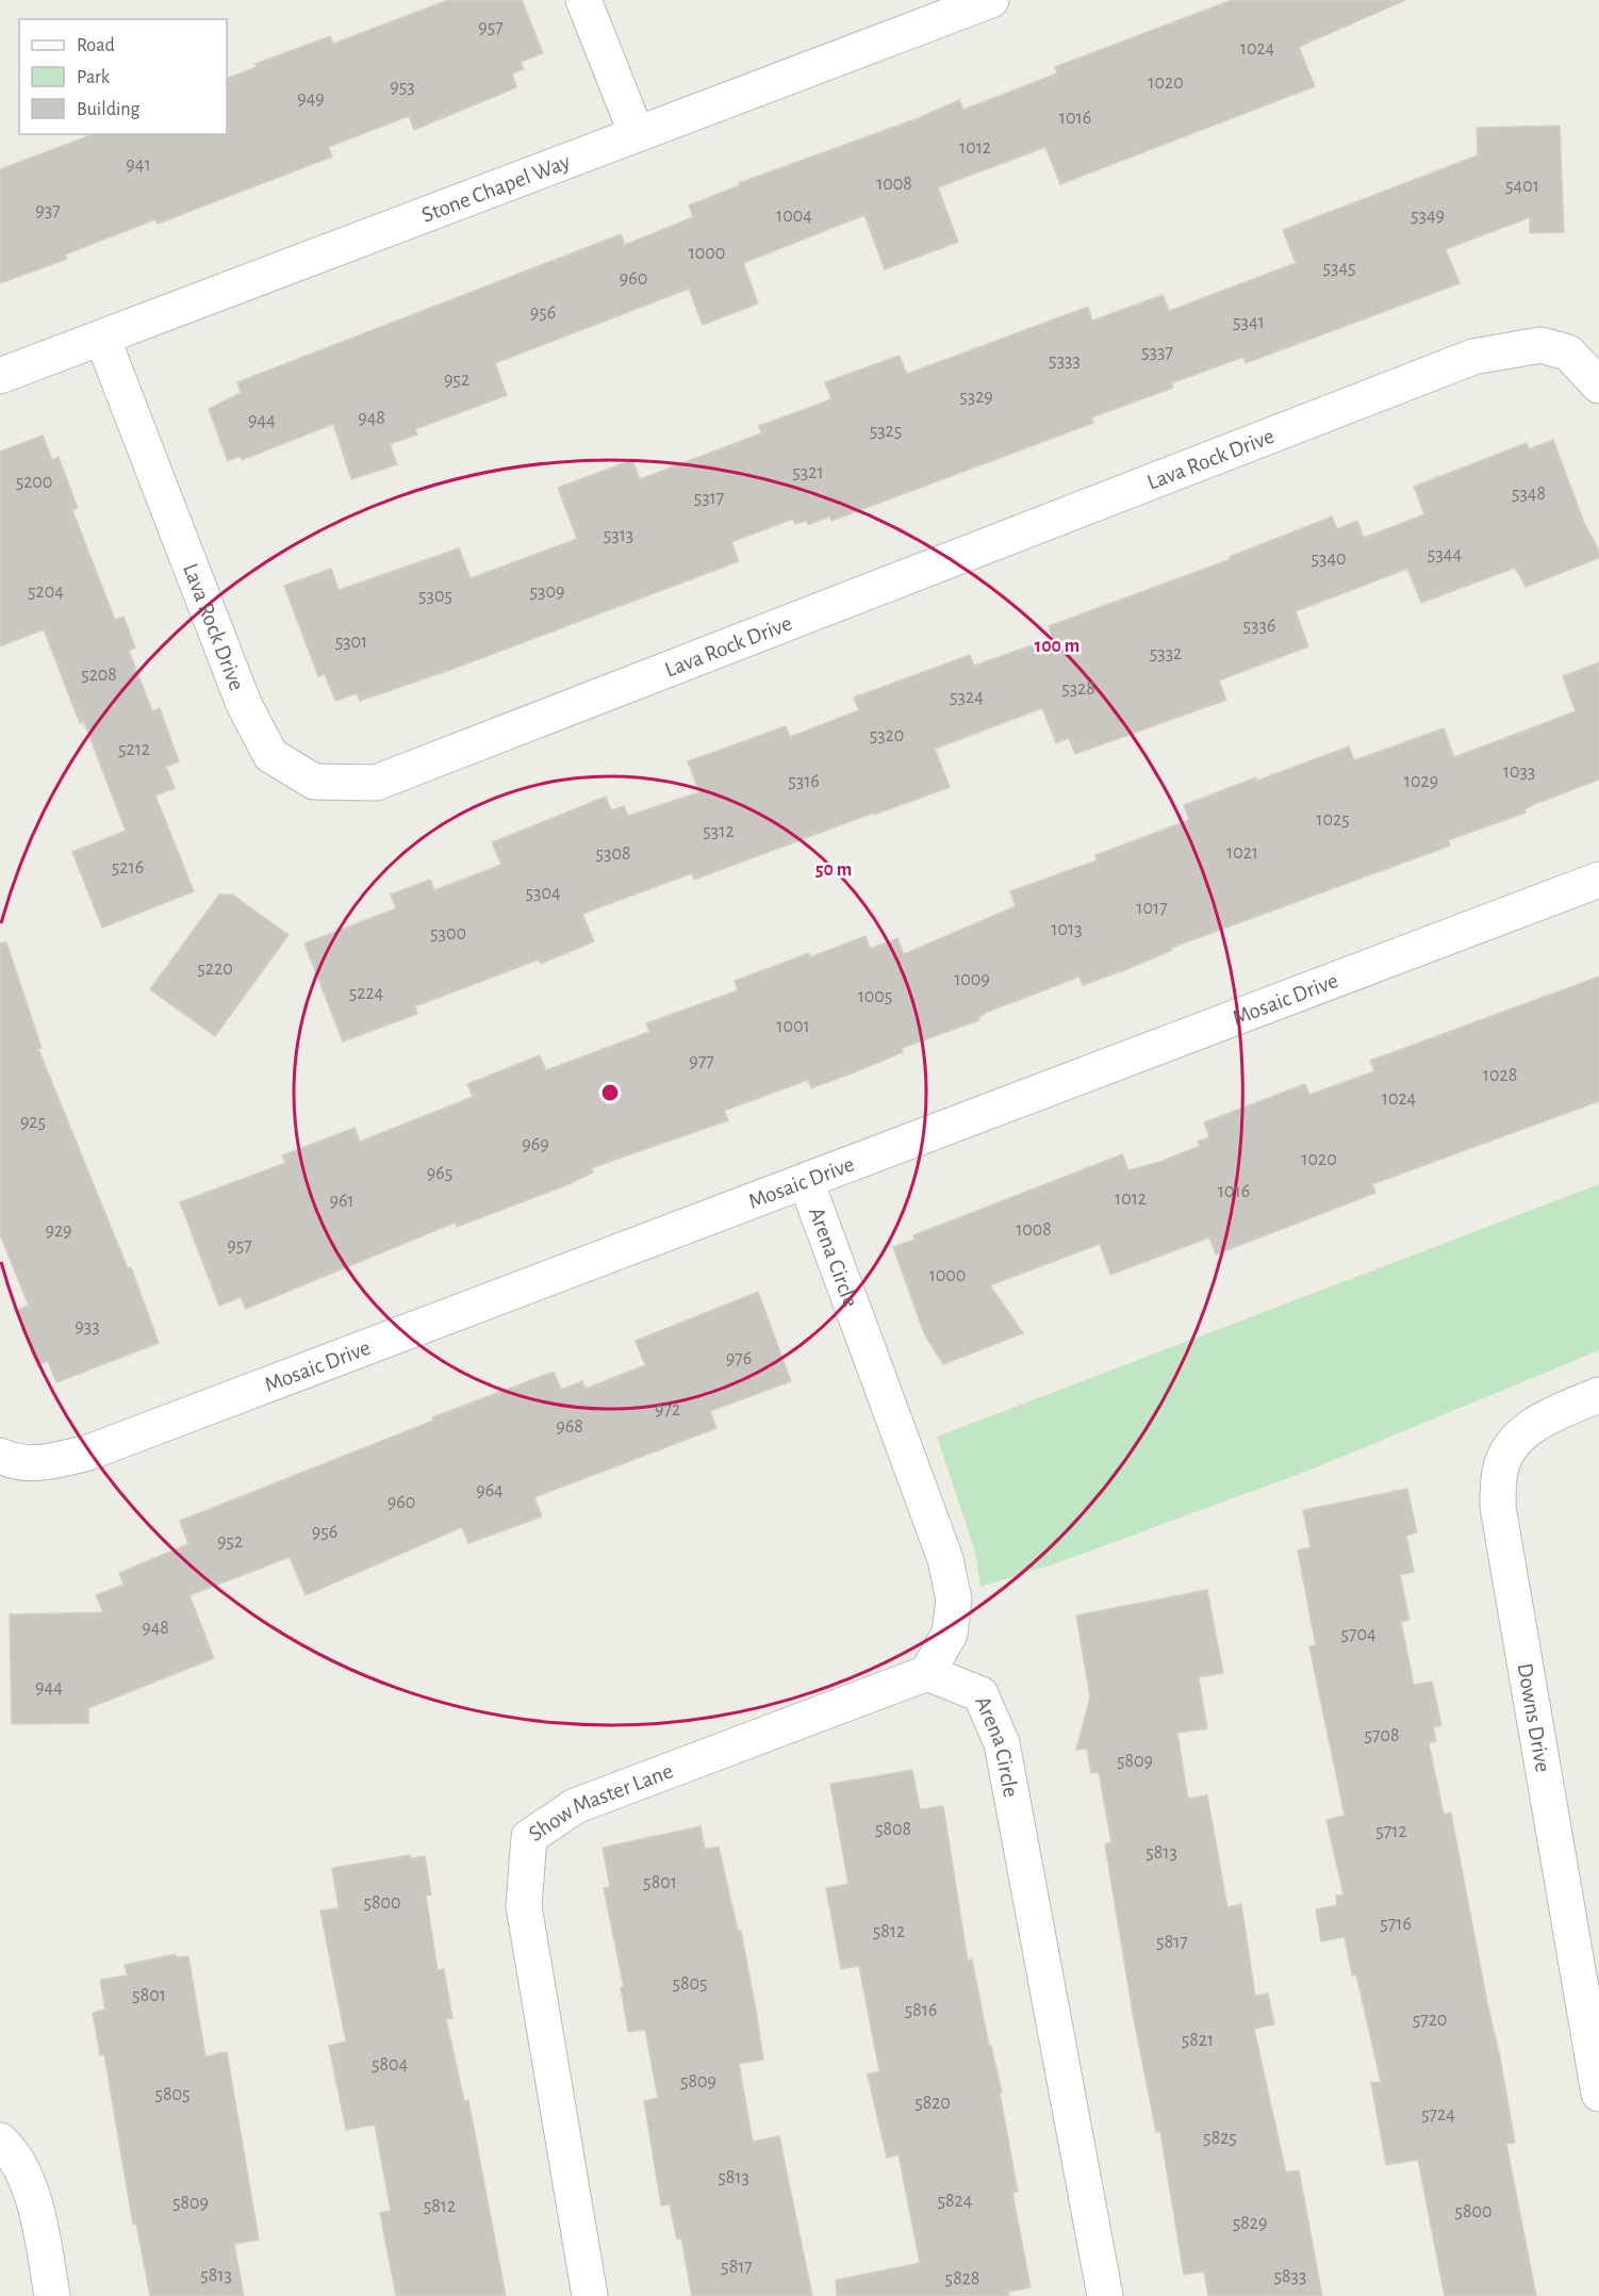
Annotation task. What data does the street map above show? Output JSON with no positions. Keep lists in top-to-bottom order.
{
  "streets": {
    "street": [
      "Stone Chapel Way",
      "Lava Rock Drive",
      "Mosaic Drive",
      "Arena Circle",
      "Downs Drive",
      "Show Master Lane"
    ]
  },
  "crossings": [
    ["Stone Chapel Way", "Lava Rock Drive"],
    ["Mosaic Drive", "Arena Circle"],
    ["Arena Circle", "Show Master Lane"]
  ],
  "house_numbers": [
    "957",
    "1024",
    "1020",
    "953",
    "949",
    "1016",
    "1012",
    "941",
    "1008",
    "5401",
    "937",
    "1004",
    "5349",
    "1000",
    "5345",
    "960",
    "956",
    "5341",
    "5337",
    "5333",
    "952",
    "5329",
    "948",
    "944",
    "5325",
    "5321",
    "5200",
    "5348",
    "5317",
    "5313",
    "5344",
    "5340",
    "5204",
    "5309",
    "5305",
    "5336",
    "5301",
    "5332",
    "5208",
    "5328",
    "5324",
    "5320",
    "5212",
    "1033",
    "5316",
    "1029",
    "1025",
    "5312",
    "1021",
    "5308",
    "5216",
    "5304",
    "1017",
    "1013",
    "5300",
    "5220",
    "1009",
    "5224",
    "1005",
    "1001",
    "977",
    "1028",
    "1024",
    "925",
    "969",
    "1020",
    "965",
    "1016",
    "1012",
    "961",
    "1008",
    "929",
    "957",
    "1000",
    "933",
    "976",
    "972",
    "968",
    "964",
    "960",
    "956",
    "952",
    "948",
    "5704",
    "944",
    "5708",
    "5809",
    "5808",
    "5712",
    "5813",
    "5801",
    "5800",
    "5716",
    "5812",
    "5817",
    "5805",
    "5801",
    "5816",
    "5720",
    "5821",
    "5804",
    "5809",
    "5805",
    "5820",
    "5724",
    "5825",
    "5813",
    "5824",
    "5809",
    "5812",
    "5800",
    "5829",
    "5817",
    "5813",
    "5833",
    "5828"
  ],
  "legend": ["Road", "Park", "Building"],
  "rings": ["100 m", "50 m"]
}
